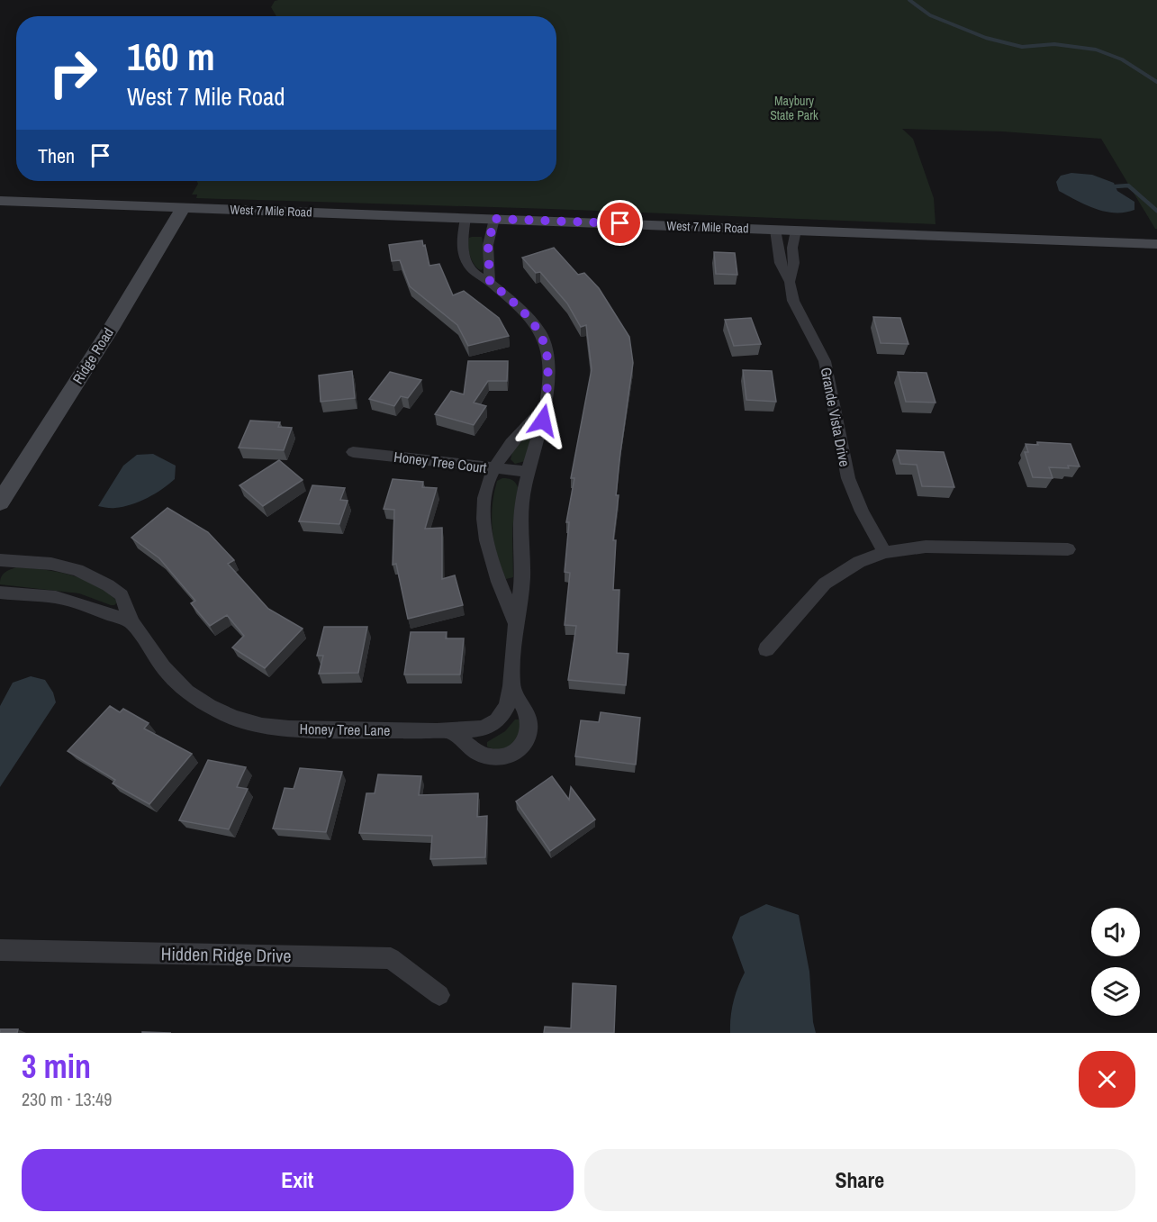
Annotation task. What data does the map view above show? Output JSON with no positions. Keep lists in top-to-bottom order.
{
  "streets": {
    "street": [
      "West 7 Mile Road",
      "Ridge Road",
      "Grande Vista Drive",
      "Honey Tree Court",
      "Honey Tree Lane",
      "Hidden Ridge Drive"
    ]
  },
  "crossings": [
    ["West 7 Mile Road", "Ridge Road"],
    ["West 7 Mile Road", "Grande Vista Drive"],
    ["West 7 Mile Road", "Honey Tree Lane"],
    ["Honey Tree Court", "Honey Tree Lane"]
  ],
  "parks": ["Maybury State Park"],
  "page": {
    "turn": ["160 m", "West 7 Mile Road"],
    "then": "Then",
    "heading": ["3 min", "230 m · 13:49"],
    "buttons": ["Exit", "Share"]
  }
}
